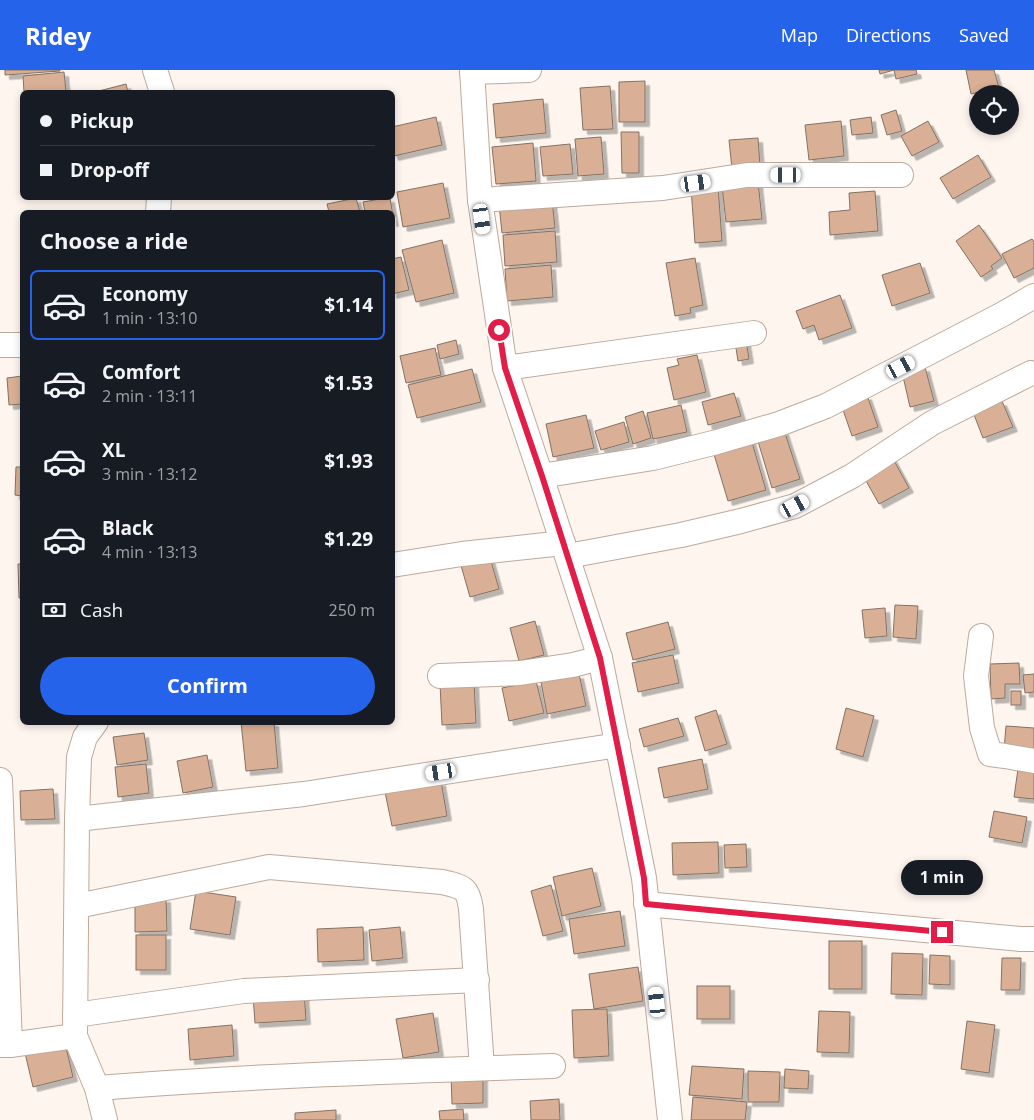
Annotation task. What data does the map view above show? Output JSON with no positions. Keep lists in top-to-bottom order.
{
  "page": {
    "header": "Ridey",
    "nav": ["Map", "Directions", "Saved"],
    "banner": ["Pickup", "Drop-off"],
    "heading": "Choose a ride",
    "list": [
      {
        "name": "Economy",
        "note": "1 min · 13:10",
        "value": "$1.14"
      },
      {
        "name": "Comfort",
        "note": "2 min · 13:11",
        "value": "$1.53"
      },
      {
        "name": "XL",
        "note": "3 min · 13:12",
        "value": "$1.93"
      },
      {
        "name": "Black",
        "note": "4 min · 13:13",
        "value": "$1.29"
      }
    ],
    "pay": ["Cash", "250 m"],
    "buttons": "Confirm",
    "bubble": "1 min"
  }
}
